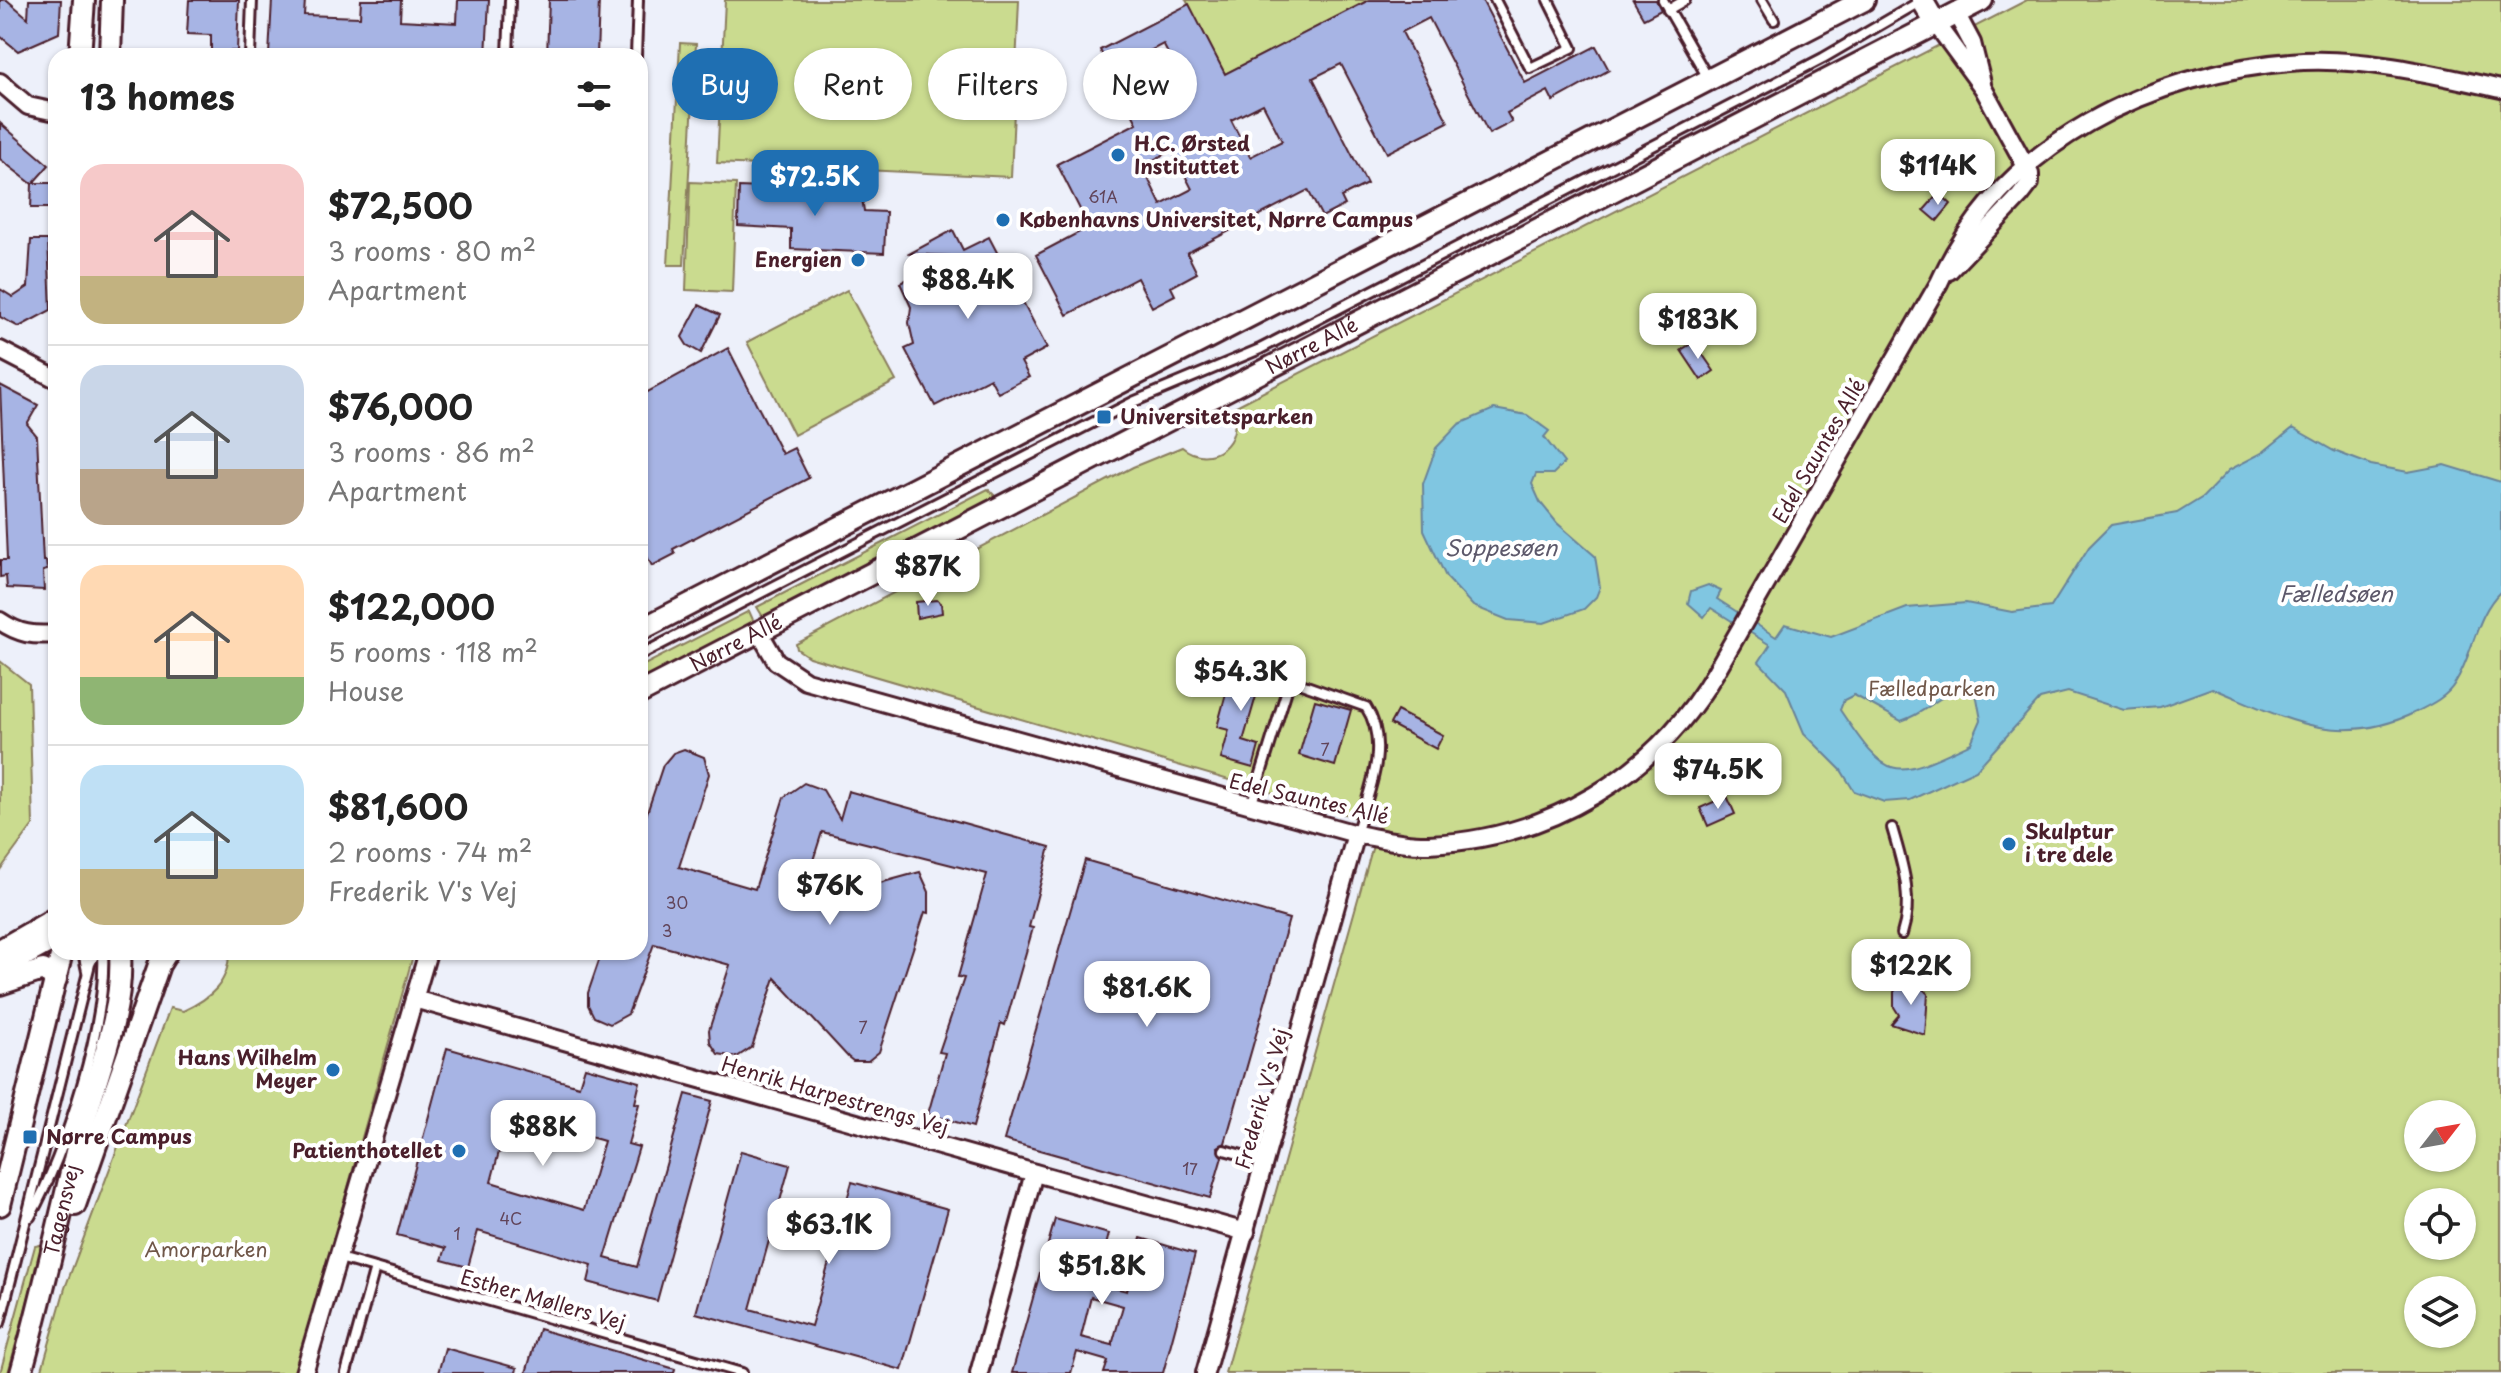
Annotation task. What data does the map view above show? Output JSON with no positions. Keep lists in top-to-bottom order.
{
  "streets": {
    "street": [
      "Nørre Allé",
      "Edel Sauntes Allé",
      "Henrik Harpestrengs Vej",
      "Frederik V's Vej",
      "Tagensvej"
    ],
    "lane": ["Esther Møllers Vej"]
  },
  "crossings": [
    ["Nørre Allé", "Edel Sauntes Allé"],
    ["Edel Sauntes Allé", "Frederik V's Vej"],
    ["Henrik Harpestrengs Vej", "Frederik V's Vej"]
  ],
  "water": ["Soppesøen", "Fælledsøen"],
  "parks": ["Fælledparken", "Amorparken"],
  "places": {
    "other": [
      "H.C. Ørsted Instituttet",
      "Københavns Universitet, Nørre Campus",
      "Energien",
      "Skulptur i tre dele",
      "Hans Wilhelm Meyer",
      "Patienthotellet"
    ],
    "transit": ["Universitetsparken", "Nørre Campus"]
  },
  "house_numbers": [
    "61A",
    "7",
    "30",
    "3",
    "7",
    "17",
    "4C",
    "1"
  ],
  "north": "top right",
  "page": {
    "chip": [
      "Buy",
      "Rent",
      "Filters",
      "New"
    ],
    "heading": "13 homes",
    "price": [
      "$114K",
      "$72.5K",
      "$88.4K",
      "$183K",
      "$87K",
      "$54.3K",
      "$74.5K",
      "$76K",
      "$122K",
      "$81.6K",
      "$88K",
      "$63.1K",
      "$51.8K"
    ],
    "list": [
      {
        "name": "$72,500",
        "note": "3 rooms · 80 m² · Apartment"
      },
      {
        "name": "$76,000",
        "note": "3 rooms · 86 m² · Apartment"
      },
      {
        "name": "$122,000",
        "note": "5 rooms · 118 m² · House"
      },
      {
        "name": "$81,600",
        "note": "2 rooms · 74 m² · Frederik V's Vej"
      }
    ]
  }
}
